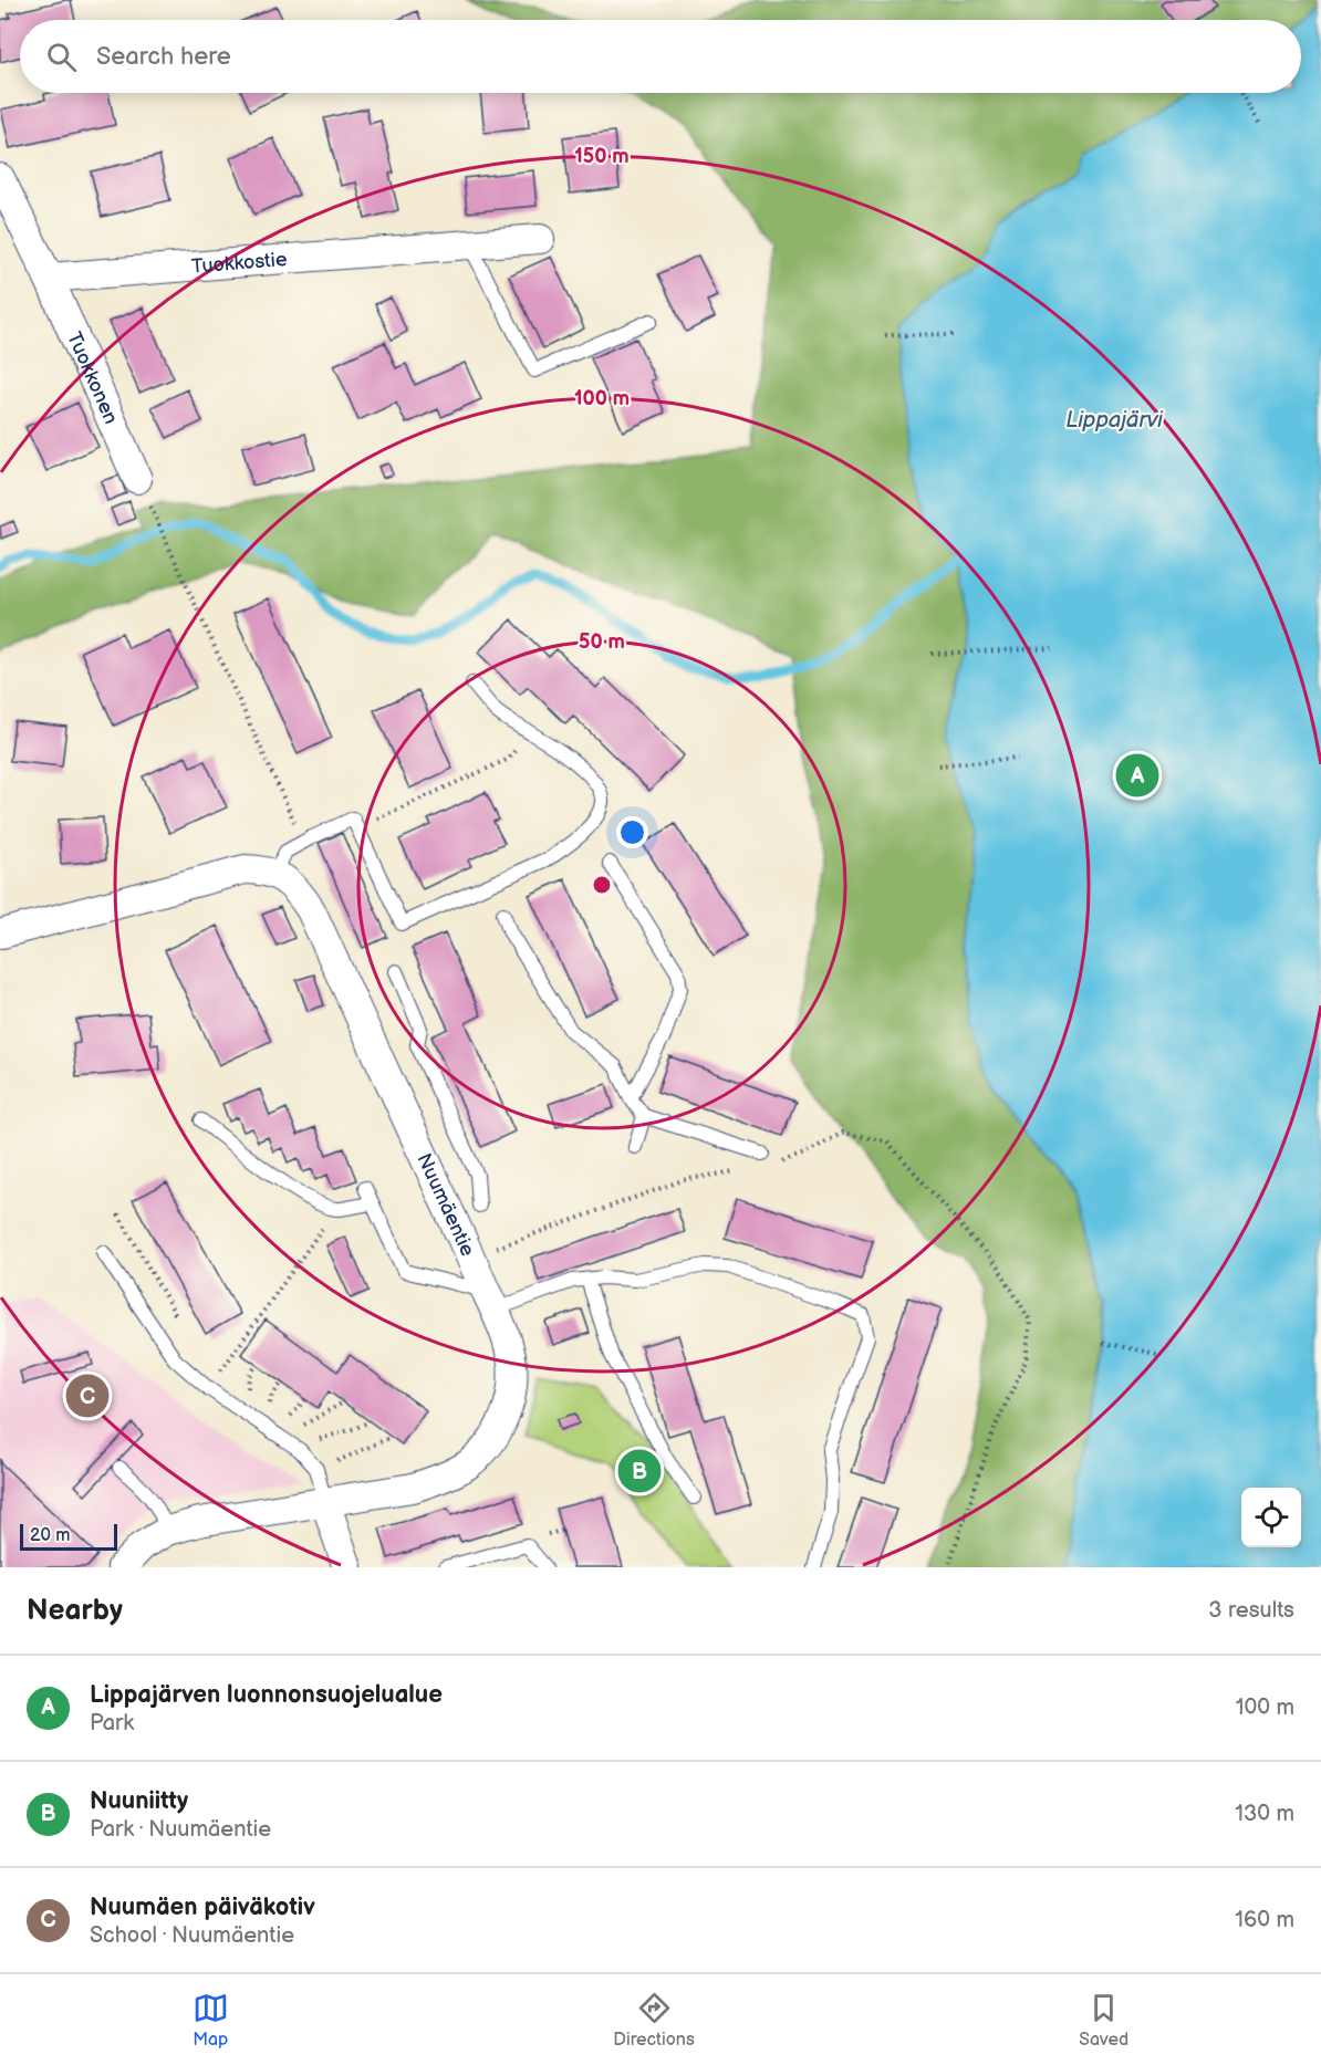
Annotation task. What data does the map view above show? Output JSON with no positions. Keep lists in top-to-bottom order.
{
  "streets": {
    "street": ["Tuokkostie", "Tuokkonen", "Nuumäentie"]
  },
  "crossings": [
    ["Tuokkostie", "Tuokkonen"]
  ],
  "water": ["Lippajärvi"],
  "scale_bar": "20 m",
  "page": {
    "search": "Search here",
    "pins": ["A", "C", "B"],
    "scale": "20 m",
    "heading": ["Nearby", "3 results"],
    "list": [
      {
        "mark": "A",
        "name": "Lippajärven luonnonsuojelualue",
        "note": "Park",
        "value": "100 m"
      },
      {
        "mark": "B",
        "name": "Nuuniitty",
        "note": "Park · Nuumäentie",
        "value": "130 m"
      },
      {
        "mark": "C",
        "name": "Nuumäen päiväkotiv",
        "note": "School · Nuumäentie",
        "value": "160 m"
      }
    ],
    "nav": ["Map", "Directions", "Saved"]
  },
  "rings": ["150 m", "100 m", "50 m"]
}
